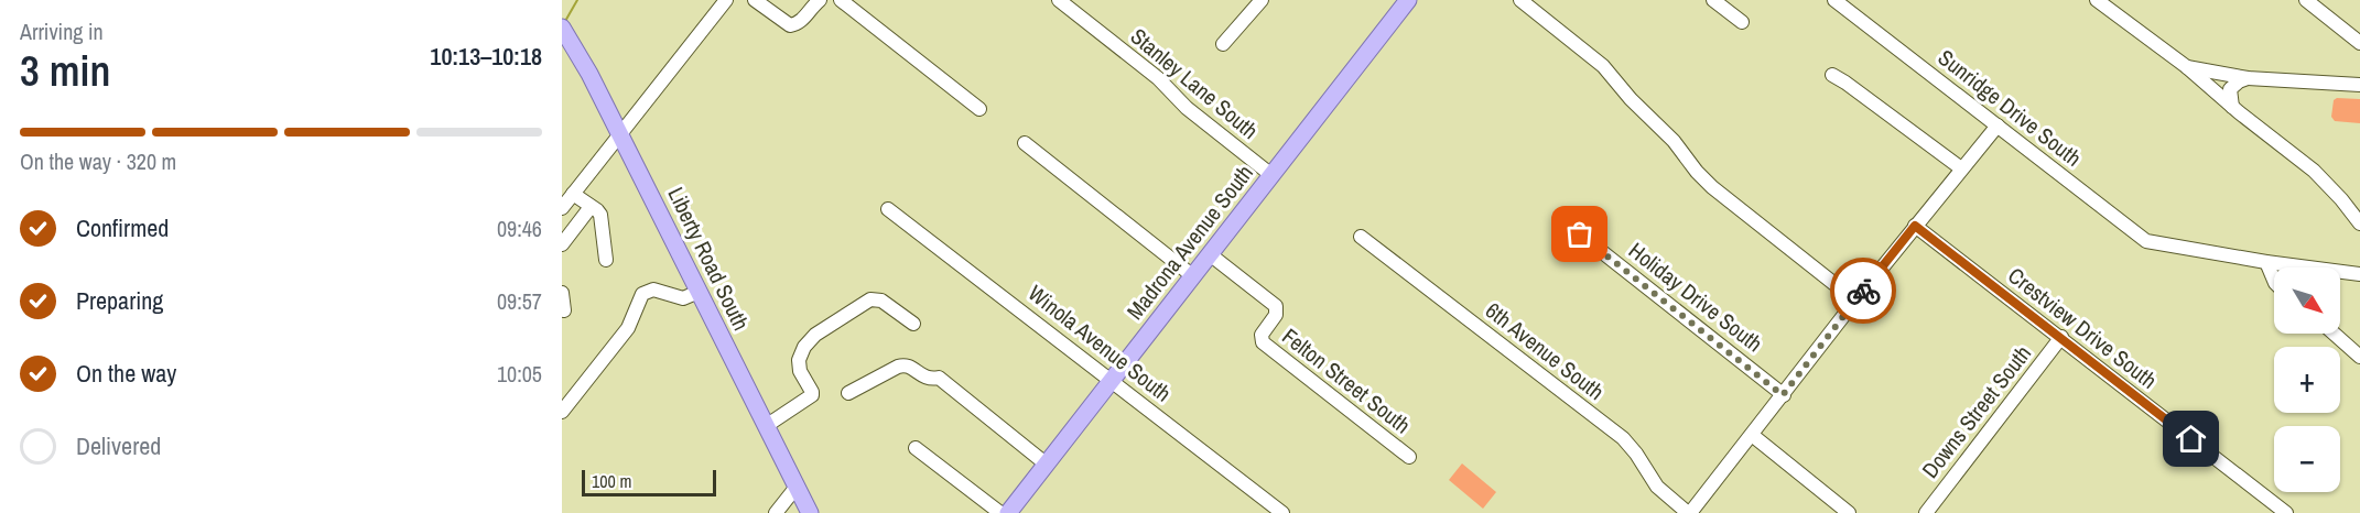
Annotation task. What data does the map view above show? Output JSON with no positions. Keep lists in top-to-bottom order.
{
  "streets": {
    "main road": ["Madrona Avenue South", "Liberty Road South"],
    "street": [
      "Stanley Lane South",
      "Sunridge Drive South",
      "Holiday Drive South",
      "Crestview Drive South",
      "Winola Avenue South",
      "6th Avenue South",
      "Felton Street South",
      "Downs Street South"
    ]
  },
  "crossings": [
    ["Stanley Lane South", "Madrona Avenue South"],
    ["Madrona Avenue South", "Winola Avenue South"],
    ["Madrona Avenue South", "Felton Street South"],
    ["Crestview Drive South", "Downs Street South"]
  ],
  "scale_bar": "100 m",
  "north": "bottom right",
  "page": {
    "heading": ["3 min", "Arriving in", "10:13–10:18"],
    "bar": "On the way · 320 m",
    "list": [
      ["Confirmed", "09:46"],
      ["Preparing", "09:57"],
      ["On the way", "10:05"],
      "Delivered"
    ],
    "map_buttons": ["+", "−"],
    "scale": "100 m"
  }
}
